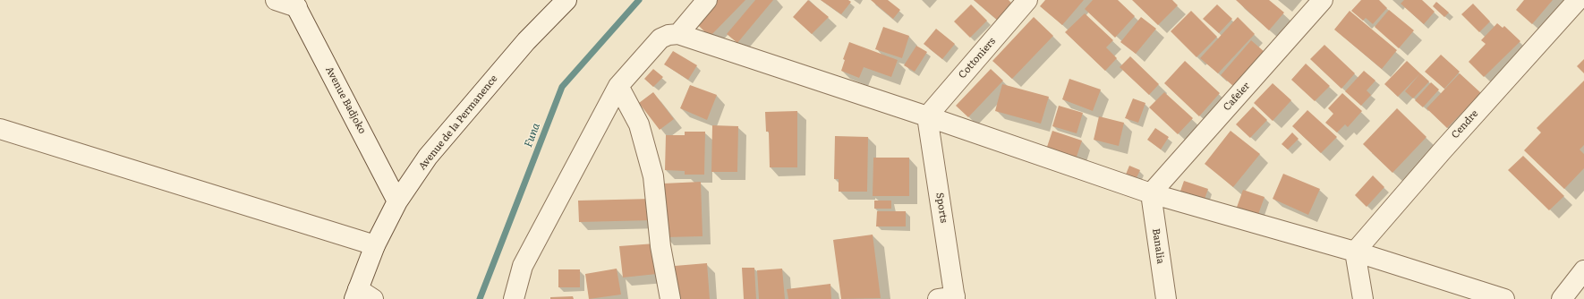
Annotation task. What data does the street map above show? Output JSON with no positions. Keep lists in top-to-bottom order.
{
  "streets": {
    "street": [
      "Cottoniers",
      "Cafeier",
      "Avenue Badjoko",
      "Avenue de la Permanence",
      "Cendre",
      "Sports",
      "Banalia"
    ]
  },
  "crossings": [
    ["Cottoniers", "Sports"],
    ["Cafeier", "Banalia"],
    ["Avenue Badjoko", "Avenue de la Permanence"]
  ],
  "water": ["Funa"]
}
